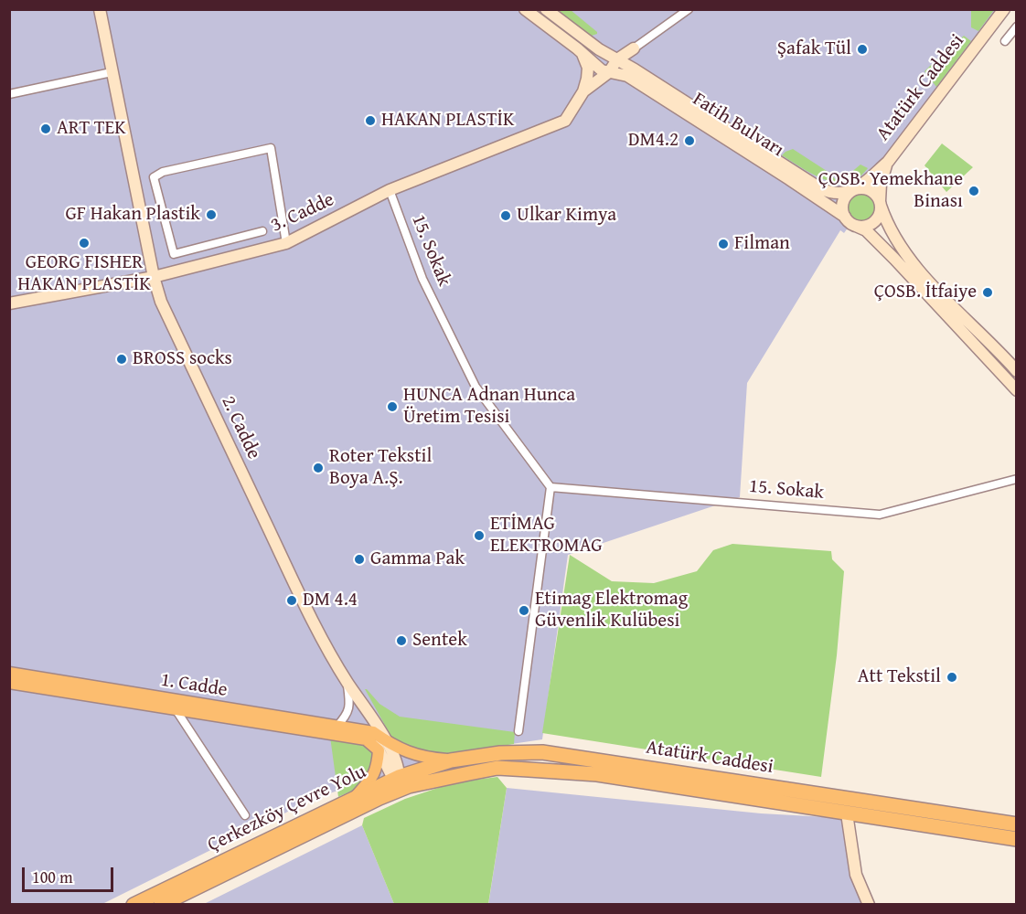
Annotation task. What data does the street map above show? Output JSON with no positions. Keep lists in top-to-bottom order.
{
  "streets": {
    "highway": ["Atatürk Caddesi", "Çerkezköy Çevre Yolu"],
    "main road": ["1. Cadde"],
    "street": [
      "Fatih Bulvarı",
      "3. Cadde",
      "15. Sokak",
      "2. Cadde"
    ]
  },
  "crossings": [
    ["Atatürk Caddesi", "2. Cadde"],
    ["Atatürk Caddesi", "Çerkezköy Çevre Yolu"],
    ["3. Cadde", "15. Sokak"],
    ["3. Cadde", "2. Cadde"],
    ["2. Cadde", "Çerkezköy Çevre Yolu"]
  ],
  "places": [
    "Şafak Tül",
    "HAKAN PLASTİK",
    "ART TEK",
    "DM4.2",
    "ÇOSB. Yemekhane Binası",
    "GF Hakan Plastik",
    "Ulkar Kimya",
    "GEORG FISHER HAKAN PLASTİK",
    "Filman",
    "ÇOSB. İtfaiye",
    "BROSS socks",
    "HUNCA Adnan Hunca Üretim Tesisi",
    "Roter Tekstil Boya A.Ş.",
    "ETİMAG ELEKTROMAG",
    "Gamma Pak",
    "DM 4.4",
    "Etimag Elektromag Güvenlik Kulübesi",
    "Sentek",
    "Att Tekstil"
  ],
  "scale_bar": "100 m"
}
